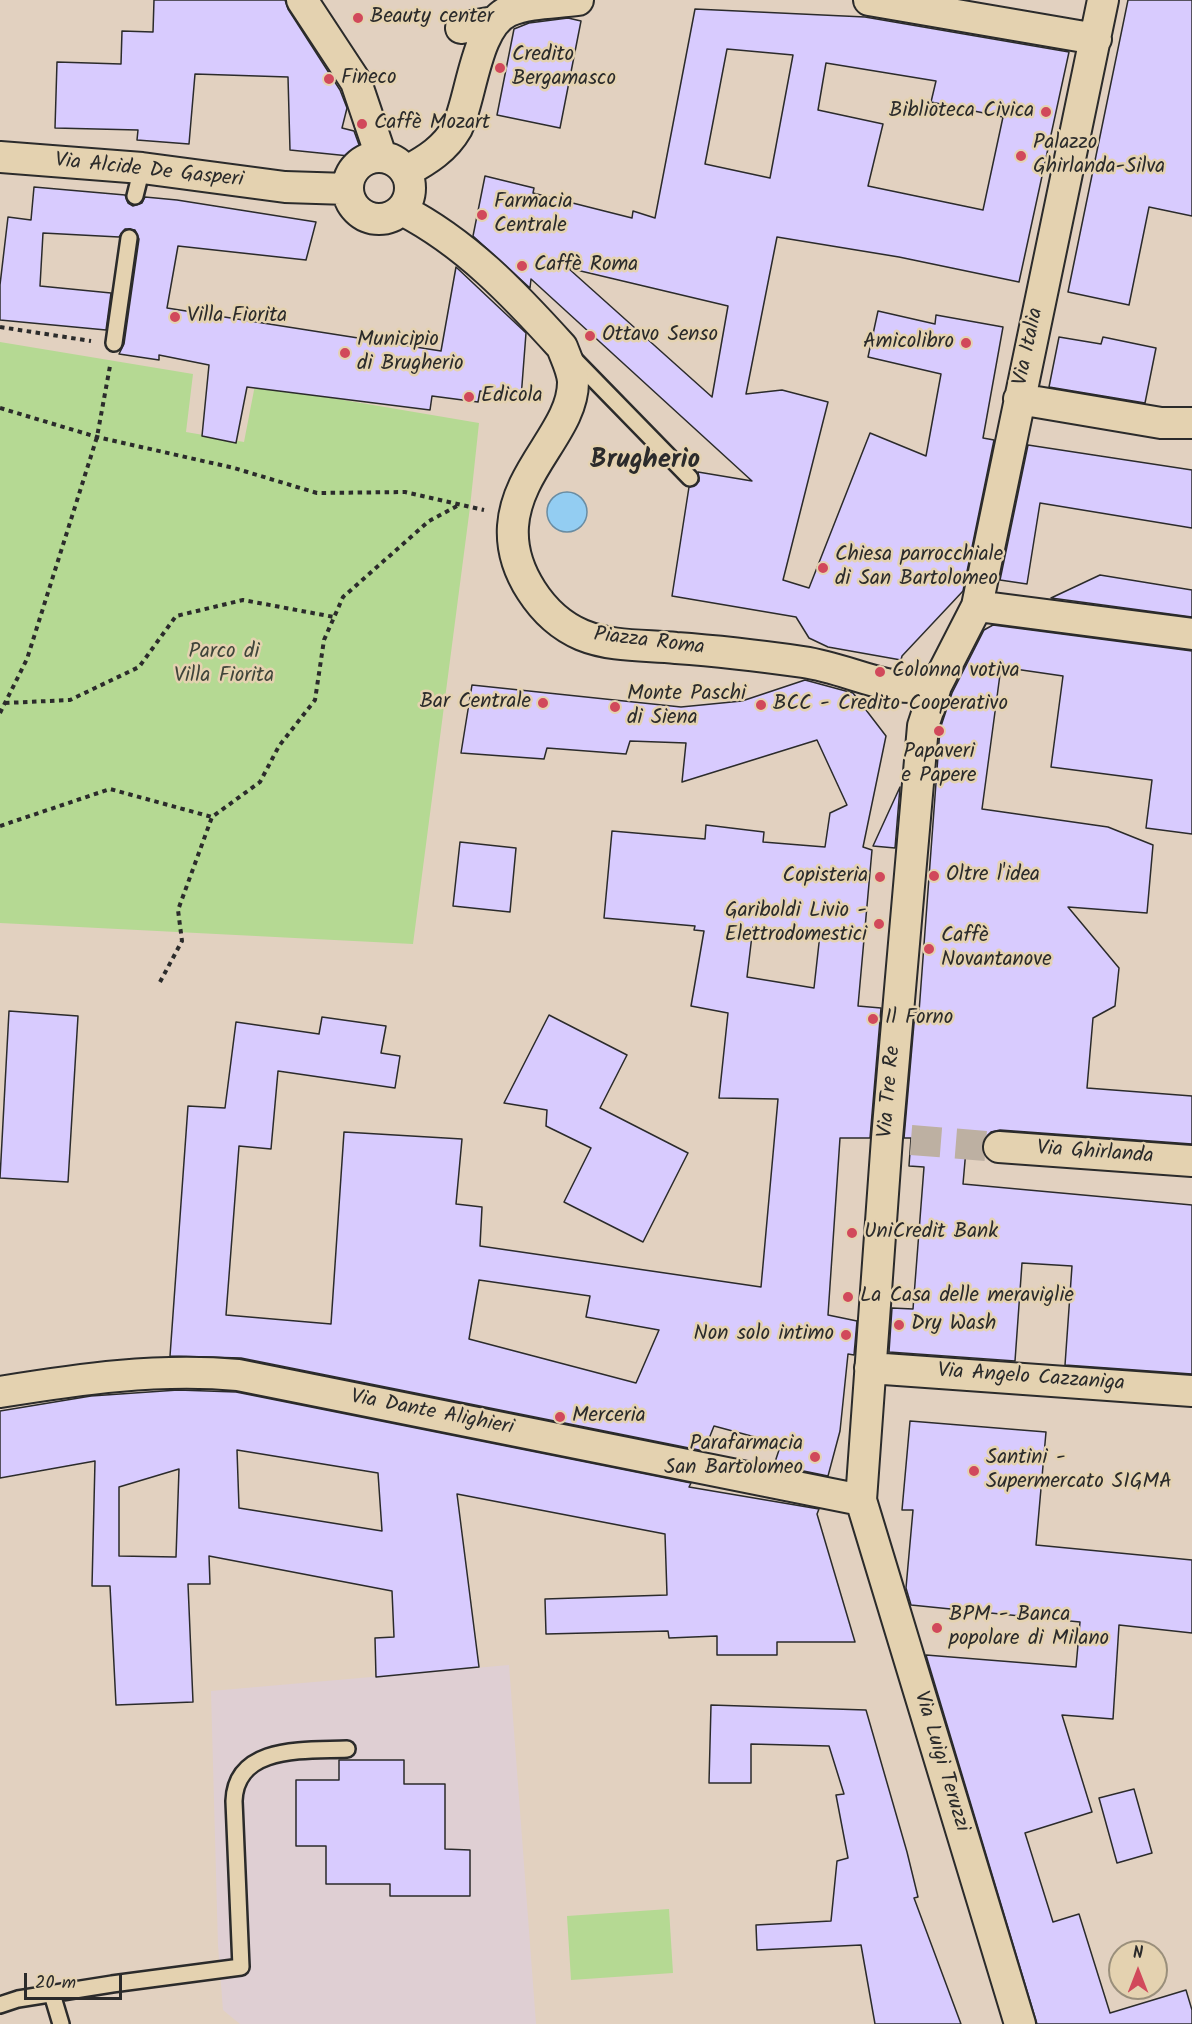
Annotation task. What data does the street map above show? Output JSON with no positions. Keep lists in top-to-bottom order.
{
  "streets": {
    "street": [
      "Via Alcide De Gasperi",
      "Via Italia",
      "Piazza Roma",
      "Via Tre Re",
      "Via Ghirlanda",
      "Via Angelo Cazzaniga",
      "Via Dante Alighieri",
      "Via Luigi Teruzzi"
    ]
  },
  "crossings": [
    ["Via Italia", "Piazza Roma"],
    ["Via Italia", "Via Tre Re"],
    ["Piazza Roma", "Via Tre Re"],
    ["Via Tre Re", "Via Angelo Cazzaniga"],
    ["Via Tre Re", "Via Dante Alighieri"],
    ["Via Tre Re", "Via Luigi Teruzzi"],
    ["Via Dante Alighieri", "Via Luigi Teruzzi"]
  ],
  "districts": ["Brugherio"],
  "parks": ["Parco di Villa Fiorita"],
  "places": [
    "Beauty center",
    "Credito Bergamasco",
    "Fineco",
    "Biblioteca Civica",
    "Caffè Mozart",
    "Palazzo Ghirlanda-Silva",
    "Farmacia Centrale",
    "Caffè Roma",
    "Villa Fiorita",
    "Ottavo Senso",
    "Amicolibro",
    "Municipio di Brugherio",
    "Edicola",
    "Chiesa parrocchiale di San Bartolomeo",
    "Colonna votiva",
    "Bar Centrale",
    "BCC - Credito Cooperativo",
    "Monte Paschi di Siena",
    "Papaveri e Papere",
    "Oltre l'idea",
    "Copisteria",
    "Gariboldi Livio - Elettrodomestici",
    "Caffè Novantanove",
    "Il Forno",
    "UniCredit Bank",
    "La Casa delle meraviglie",
    "Dry Wash",
    "Non solo intimo",
    "Merceria",
    "Parafarmacia San Bartolomeo",
    "Santini - Supermercato SIGMA",
    "BPM - Banca popolare di Milano"
  ],
  "scale_bar": "20 m",
  "north": "top"
}
